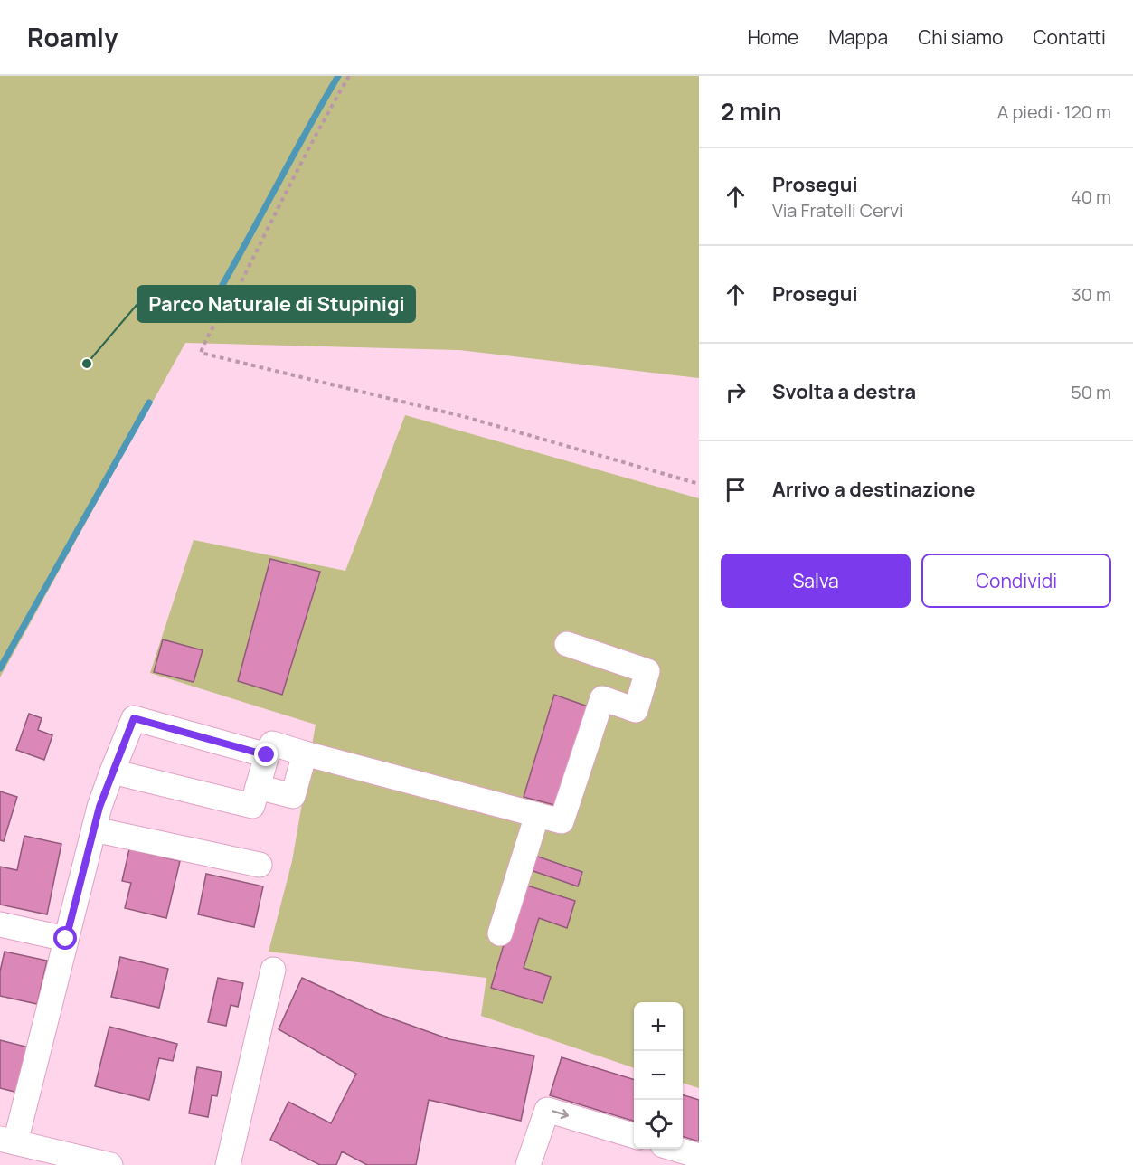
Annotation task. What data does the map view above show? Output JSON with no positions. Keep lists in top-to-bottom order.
{
  "places": ["Parco Naturale di Stupinigi"],
  "page": {
    "header": "Roamly",
    "nav": [
      "Home",
      "Mappa",
      "Chi siamo",
      "Contatti"
    ],
    "heading": ["2 min", "A piedi · 120 m"],
    "list": [
      ["Prosegui", "Via Fratelli Cervi", "40 m"],
      ["Prosegui", "30 m"],
      ["Svolta a destra", "50 m"],
      "Arrivo a destinazione"
    ],
    "buttons": ["Salva", "Condividi"],
    "map_buttons": ["+", "−"]
  }
}
